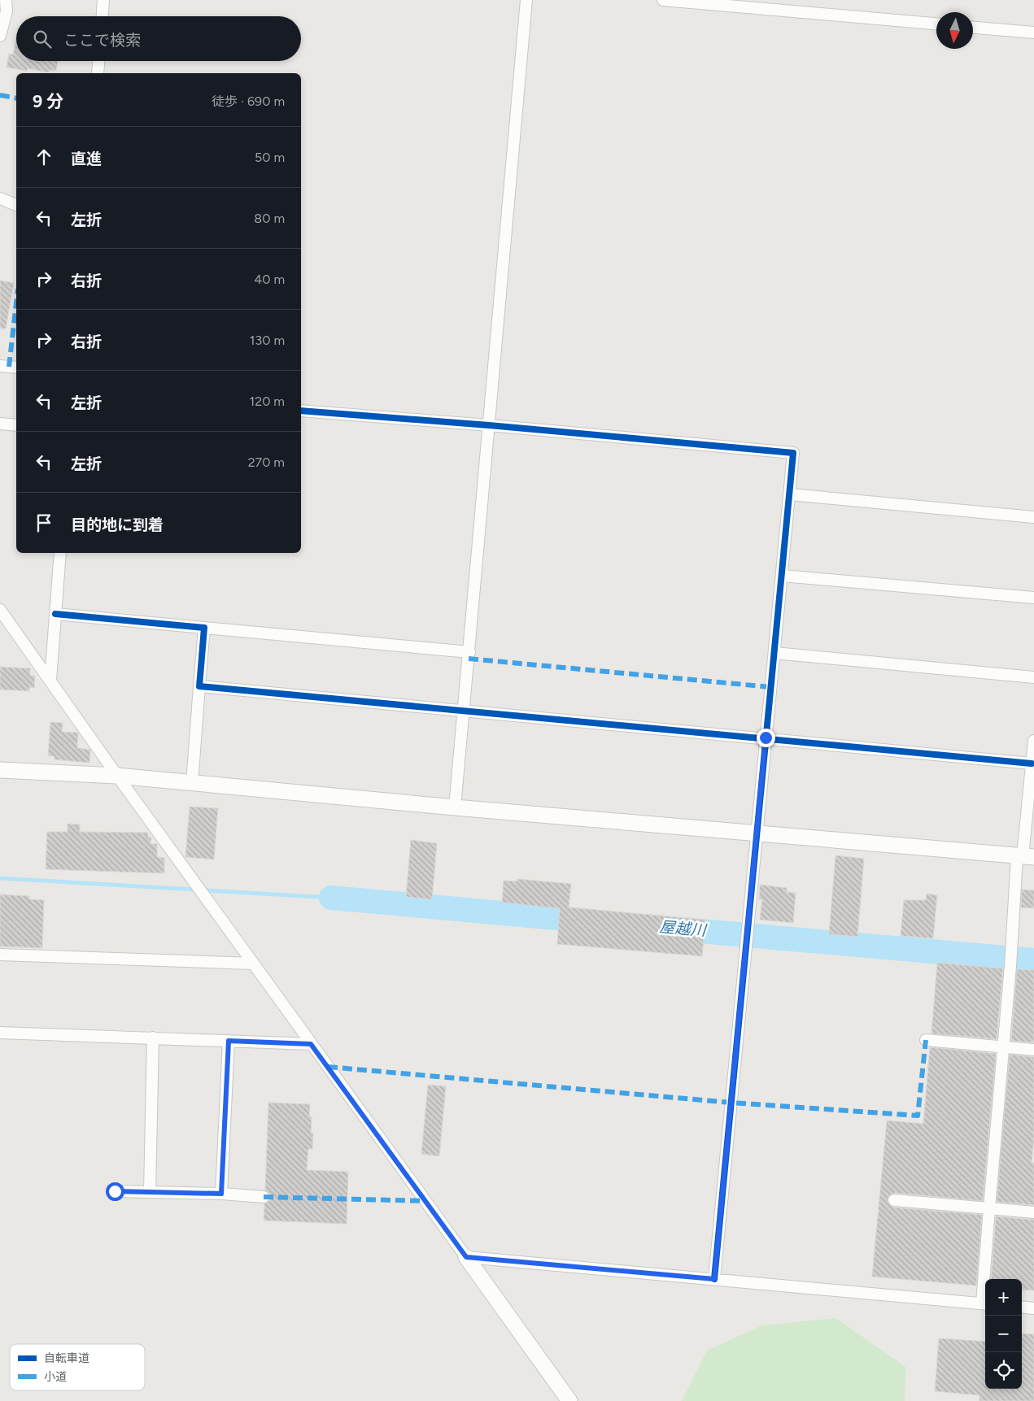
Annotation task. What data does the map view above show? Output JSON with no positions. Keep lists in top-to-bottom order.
{
  "water": ["屋越川"],
  "legend": ["自転車道", "小道"],
  "north": "bottom",
  "page": {
    "search": "ここで検索",
    "heading": ["9 分", "徒歩 · 690 m"],
    "list": [
      ["直進", "50 m"],
      ["左折", "80 m"],
      ["右折", "40 m"],
      ["右折", "130 m"],
      ["左折", "120 m"],
      ["左折", "270 m"],
      "目的地に到着"
    ],
    "map_buttons": ["+", "−"]
  }
}
